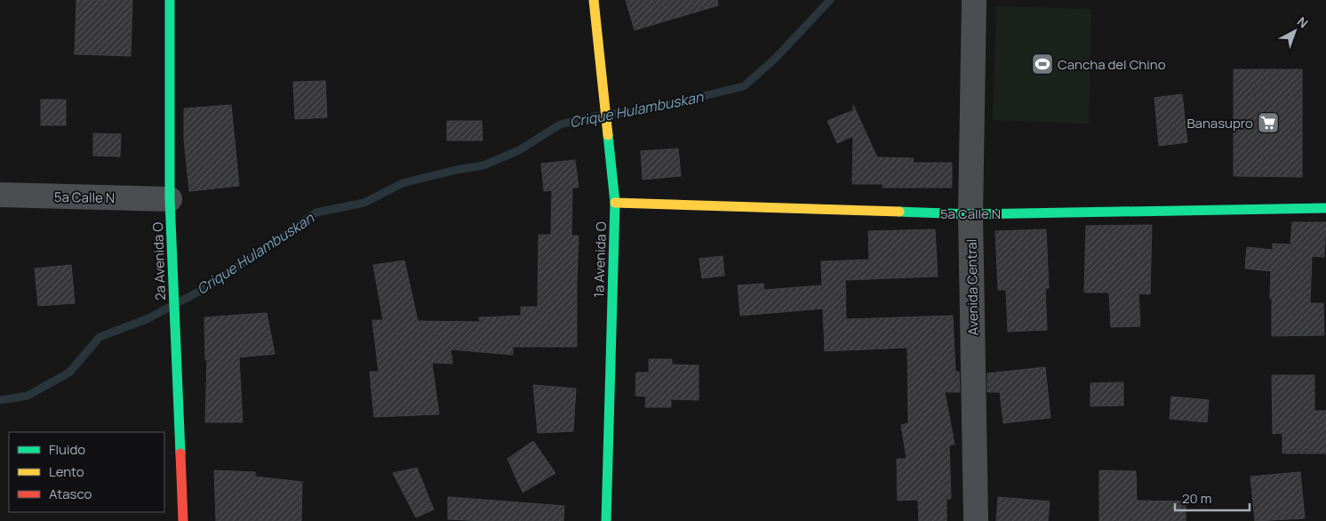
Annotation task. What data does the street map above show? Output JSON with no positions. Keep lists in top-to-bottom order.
{
  "streets": {
    "street": [
      "5a Calle N",
      "1a Avenida O",
      "2a Avenida O",
      "Avenida Central"
    ]
  },
  "crossings": [
    ["5a Calle N", "1a Avenida O"],
    ["5a Calle N", "2a Avenida O"],
    ["5a Calle N", "Avenida Central"]
  ],
  "water": ["Crique Hulambuskan"],
  "places": {
    "sports": ["Cancha del Chino"],
    "supermarket": ["Banasupro"]
  },
  "legend": ["Fluido", "Lento", "Atasco"],
  "scale_bar": "20 m",
  "north": "top right"
}
